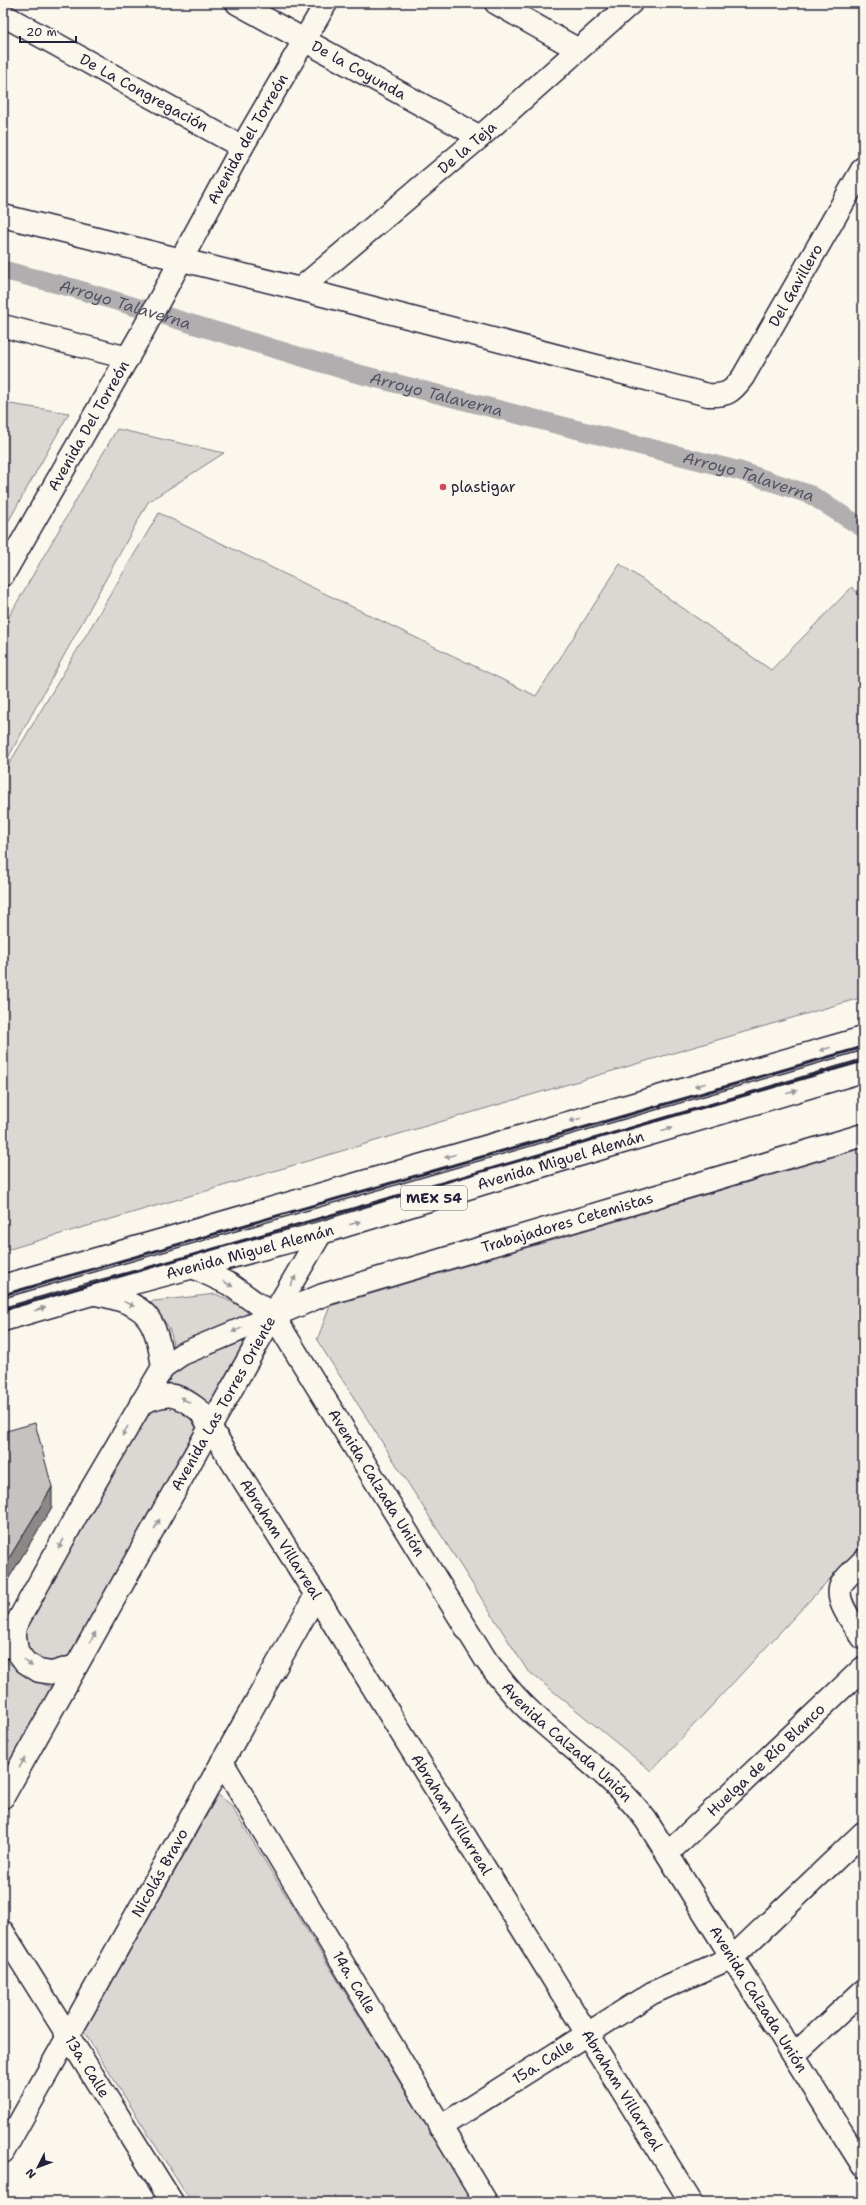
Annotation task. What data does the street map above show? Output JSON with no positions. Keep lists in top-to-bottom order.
{
  "streets": {
    "main road": [
      "De la Coyunda",
      "De La Congregación",
      "Avenida del Torreón",
      "De la Teja",
      "Del Gavillero",
      "Avenida Del Torreón",
      "Avenida Miguel Alemán",
      "MEX 54",
      "Trabajadores Cetemistas",
      "Avenida Las Torres Oriente",
      "Avenida Calzada Unión",
      "Abraham Villarreal",
      "Huelga de Río Blanco",
      "Nicolás Bravo",
      "14a. Calle",
      "15a. Calle",
      "13a. Calle"
    ]
  },
  "crossings": [
    ["De la Coyunda", "Avenida del Torreón"],
    ["De la Coyunda", "De la Teja"],
    ["De La Congregación", "Avenida del Torreón"],
    ["Avenida del Torreón", "Avenida Del Torreón"],
    ["De la Teja", "Del Gavillero"],
    ["Trabajadores Cetemistas", "Avenida Las Torres Oriente"],
    ["Trabajadores Cetemistas", "Avenida Calzada Unión"],
    ["Avenida Las Torres Oriente", "Avenida Calzada Unión"],
    ["Avenida Las Torres Oriente", "Abraham Villarreal"],
    ["Avenida Calzada Unión", "Huelga de Río Blanco"],
    ["Avenida Calzada Unión", "15a. Calle"],
    ["Abraham Villarreal", "Nicolás Bravo"],
    ["Abraham Villarreal", "15a. Calle"],
    ["Nicolás Bravo", "14a. Calle"],
    ["Nicolás Bravo", "13a. Calle"],
    ["14a. Calle", "15a. Calle"]
  ],
  "water": ["Arroyo Talaverna"],
  "places": ["plastigar"],
  "scale_bar": "20 m",
  "north": "bottom left"
}
